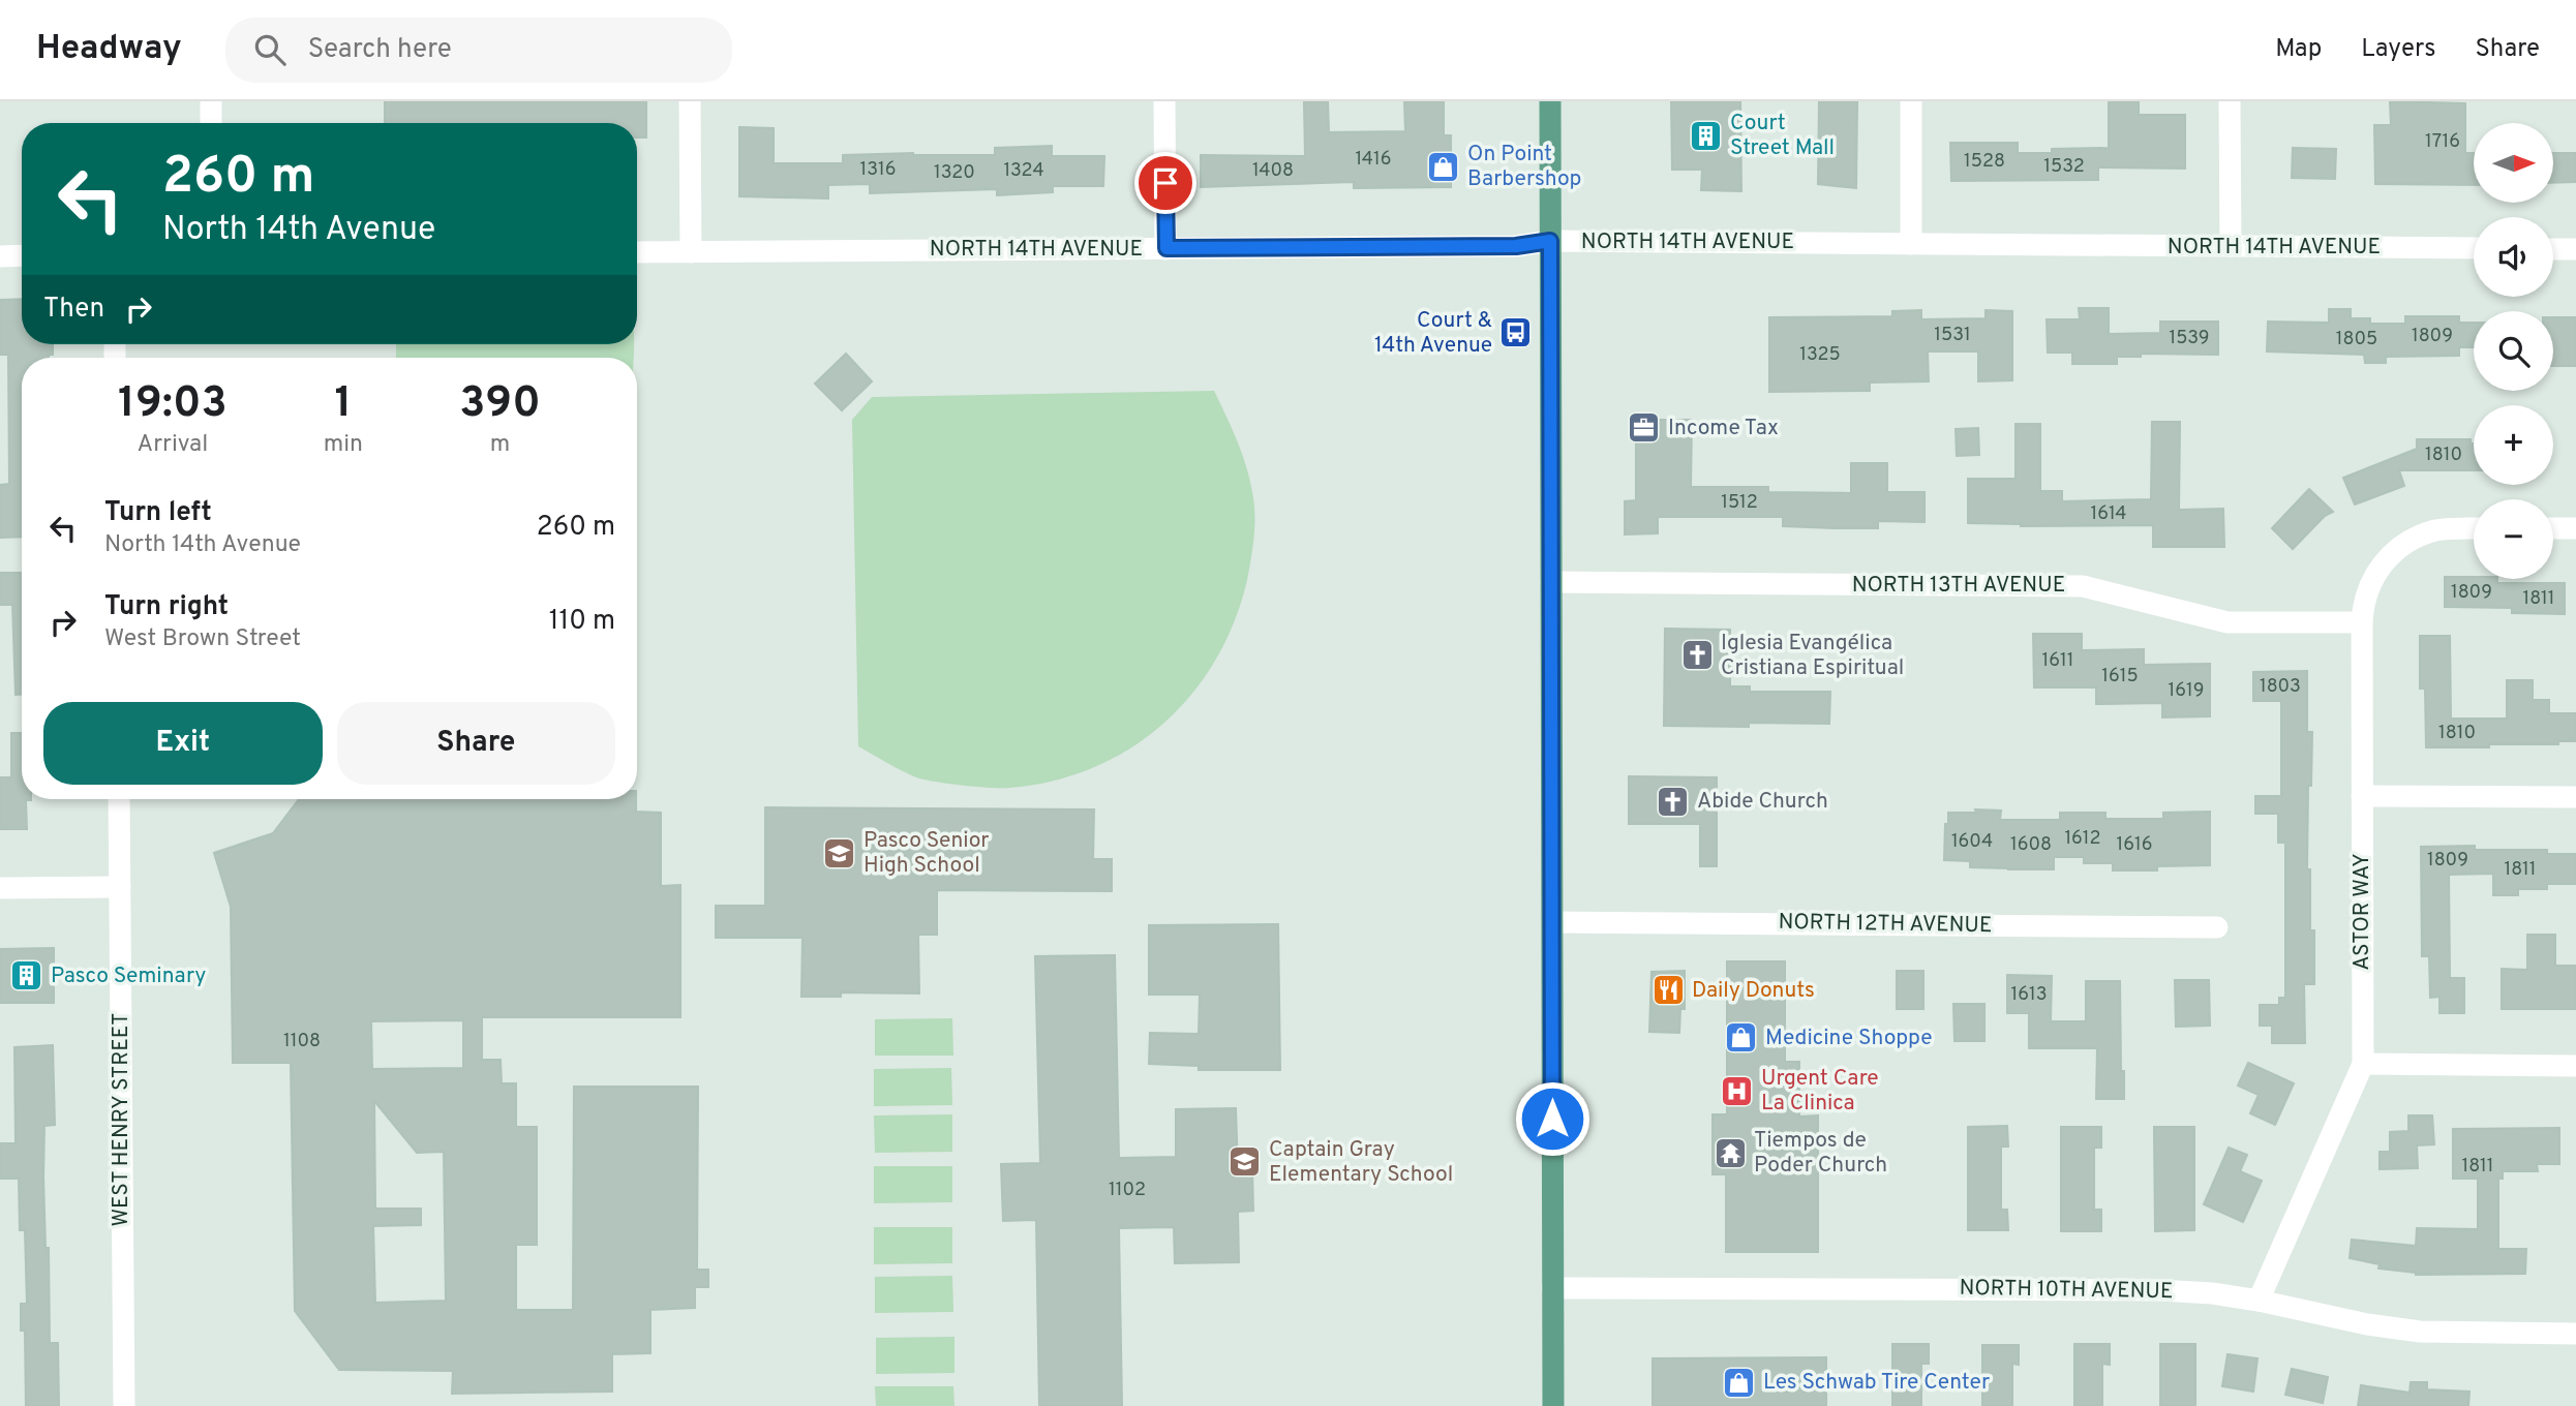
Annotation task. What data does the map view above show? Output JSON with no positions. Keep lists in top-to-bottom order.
{
  "streets": {
    "street": [
      "NORTH 14TH AVENUE",
      "NORTH 13TH AVENUE",
      "ASTOR WAY",
      "NORTH 12TH AVENUE",
      "WEST HENRY STREET",
      "NORTH 10TH AVENUE"
    ]
  },
  "crossings": [
    ["NORTH 13TH AVENUE", "ASTOR WAY"],
    ["ASTOR WAY", "NORTH 10TH AVENUE"]
  ],
  "places": {
    "building": ["Court Street Mall", "Pasco Seminary"],
    "shop": ["On Point Barbershop", "Medicine Shoppe", "Les Schwab Tire Center"],
    "bus stop": ["Court & 14th Avenue"],
    "office": ["Income Tax"],
    "church": ["Iglesia Evangélica Cristiana Espiritual", "Abide Church"],
    "school or university": ["Pasco Senior High School", "Captain Gray Elementary School"],
    "restaurant": ["Daily Donuts"],
    "hospital": ["Urgent Care La Clinica"],
    "temple": ["Tiempos de Poder Church"]
  },
  "house_numbers": [
    "1716",
    "1416",
    "1528",
    "1532",
    "1316",
    "1324",
    "1408",
    "1320",
    "1531",
    "1809",
    "1539",
    "1805",
    "1325",
    "1810",
    "1512",
    "1614",
    "1809",
    "1811",
    "1611",
    "1615",
    "1803",
    "1619",
    "1810",
    "1612",
    "1604",
    "1608",
    "1616",
    "1809",
    "1811",
    "1613",
    "1108",
    "1811",
    "1102"
  ],
  "north": "right",
  "page": {
    "header": "Headway",
    "search": "Search here",
    "nav": ["Map", "Layers", "Share"],
    "map_buttons": ["+", "−"],
    "turn": ["260 m", "North 14th Avenue"],
    "then": "Then",
    "eta": [
      "19:03",
      "Arrival",
      "1",
      "min",
      "390",
      "m"
    ],
    "list": [
      {
        "name": "Turn left",
        "note": "North 14th Avenue",
        "value": "260 m"
      },
      {
        "name": "Turn right",
        "note": "West Brown Street",
        "value": "110 m"
      }
    ],
    "buttons": ["Exit", "Share"]
  }
}
